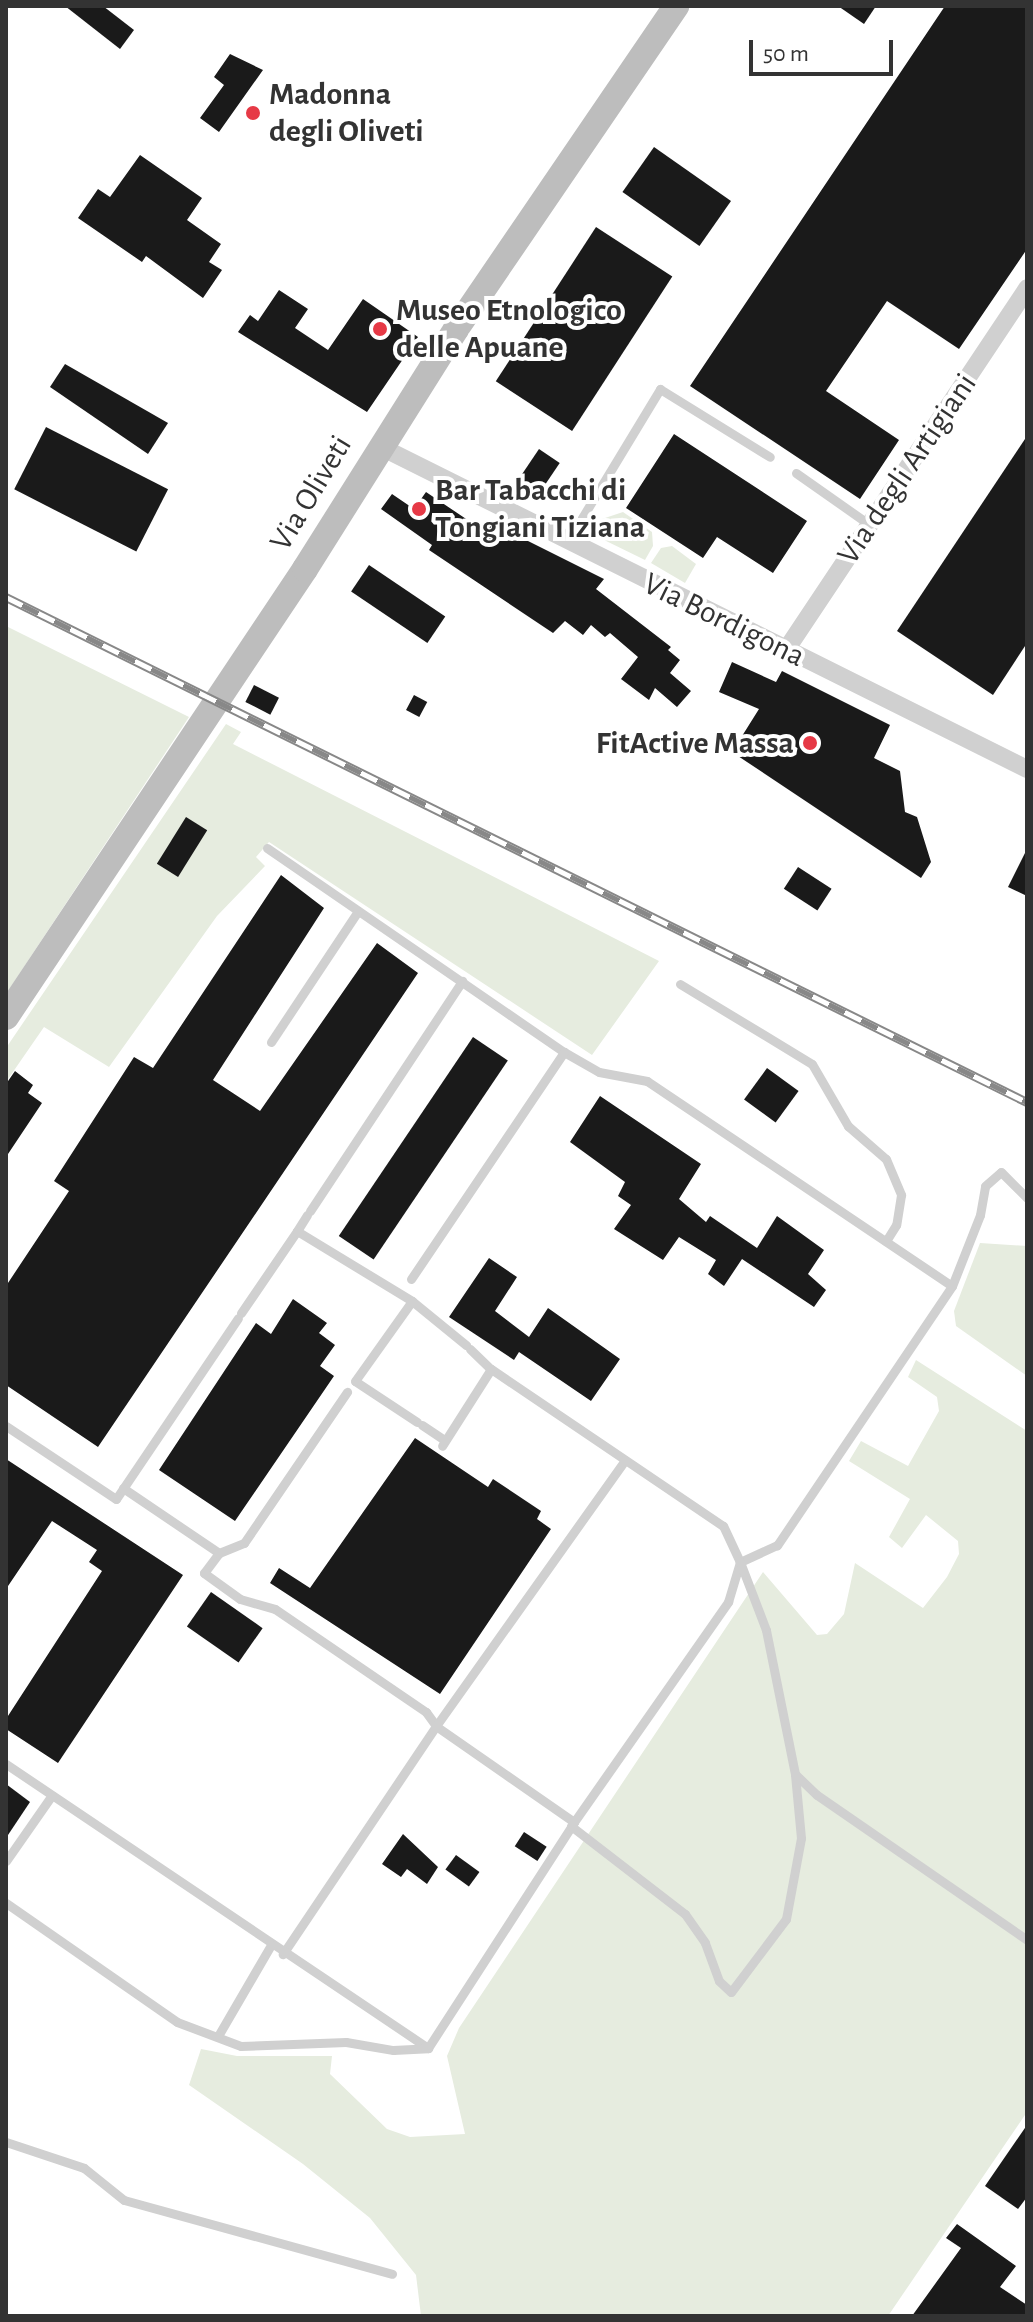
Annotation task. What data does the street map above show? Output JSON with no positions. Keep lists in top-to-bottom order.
{
  "streets": {
    "main road": ["Via Oliveti"],
    "street": ["Via degli Artigiani", "Via Bordigona"]
  },
  "crossings": [
    ["Via degli Artigiani", "Via Bordigona"],
    ["Via Oliveti", "Via Bordigona"]
  ],
  "places": [
    "Madonna degli Oliveti",
    "Museo Etnologico delle Apuane",
    "Bar Tabacchi di Tongiani Tiziana",
    "FitActive Massa"
  ],
  "scale_bar": "50 m"
}
